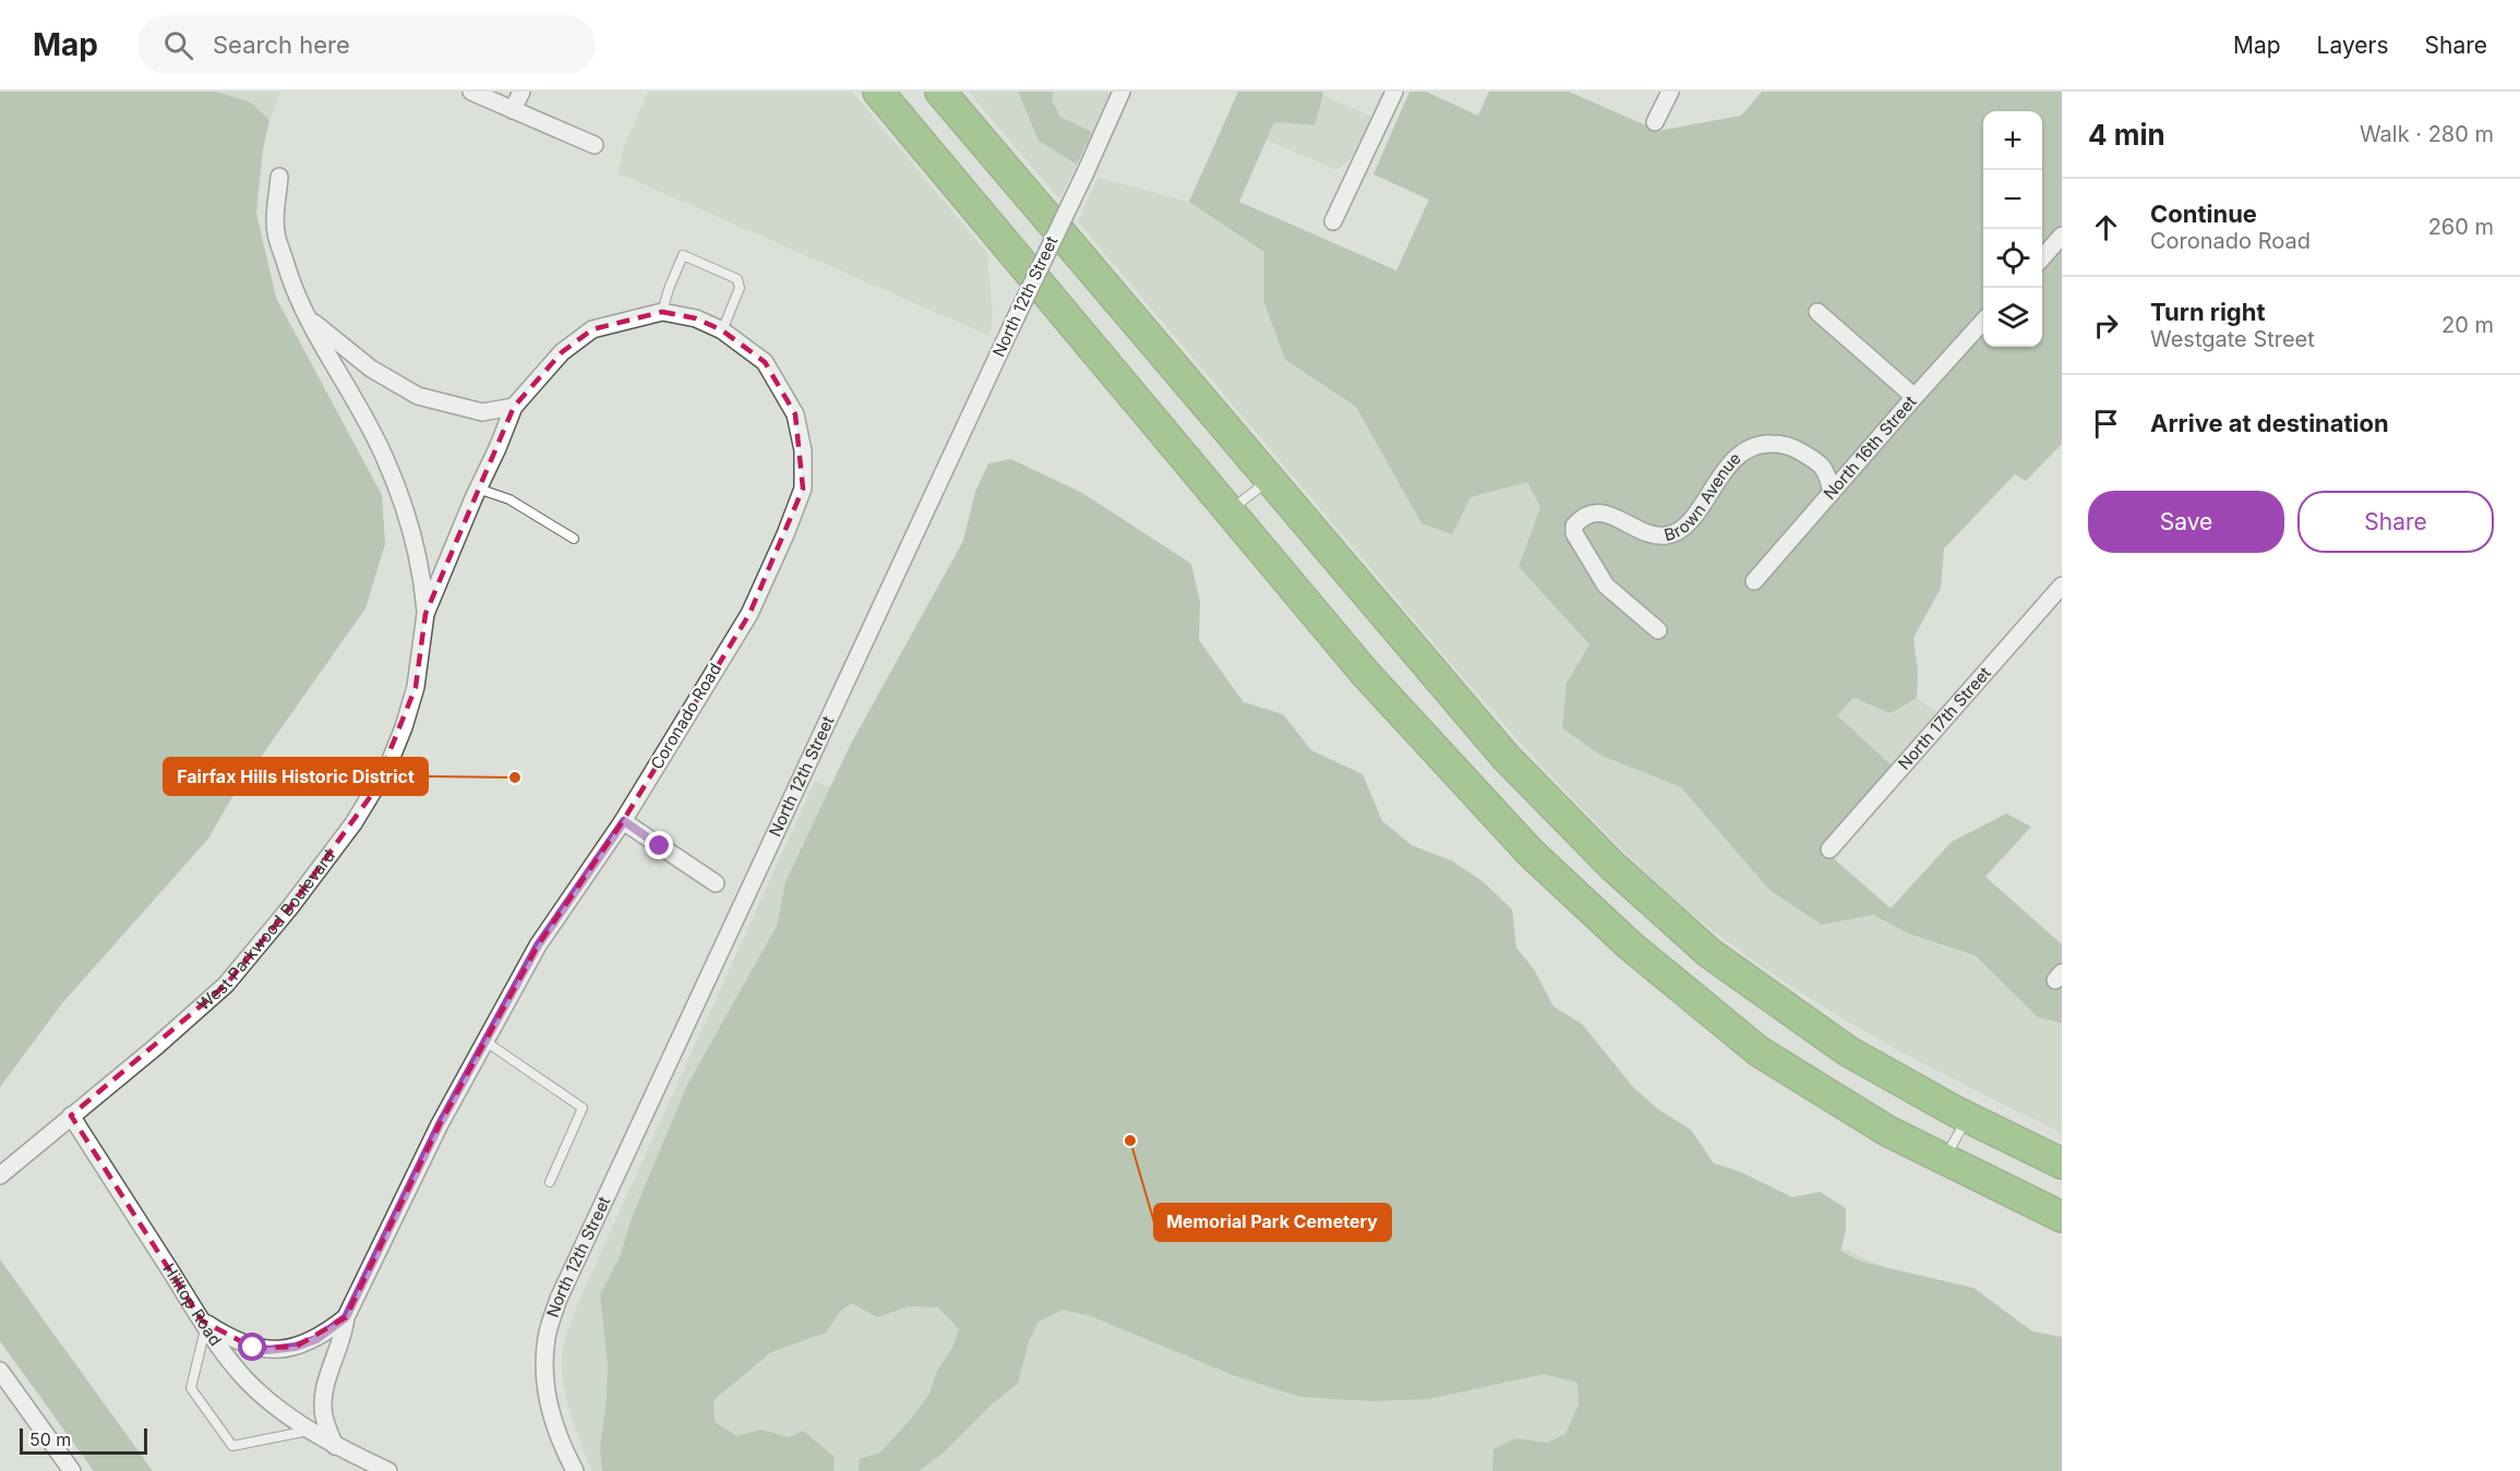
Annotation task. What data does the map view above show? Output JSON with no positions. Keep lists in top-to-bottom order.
{
  "streets": {
    "street": [
      "North 12th Street",
      "North 16th Street",
      "Brown Avenue",
      "Coronado Road",
      "North 17th Street",
      "West Parkwood Boulevard",
      "Hilltop Road"
    ]
  },
  "crossings": [
    ["North 16th Street", "Brown Avenue"],
    ["Coronado Road", "West Parkwood Boulevard"],
    ["Coronado Road", "Hilltop Road"],
    ["West Parkwood Boulevard", "Hilltop Road"]
  ],
  "places": ["Fairfax Hills Historic District", "Memorial Park Cemetery"],
  "scale_bar": "50 m",
  "page": {
    "header": "Map",
    "search": "Search here",
    "nav": ["Map", "Layers", "Share"],
    "heading": ["4 min", "Walk · 280 m"],
    "map_buttons": ["+", "−"],
    "list": [
      ["Continue", "Coronado Road", "260 m"],
      ["Turn right", "Westgate Street", "20 m"],
      "Arrive at destination"
    ],
    "buttons": ["Save", "Share"],
    "scale": "50 m"
  }
}
